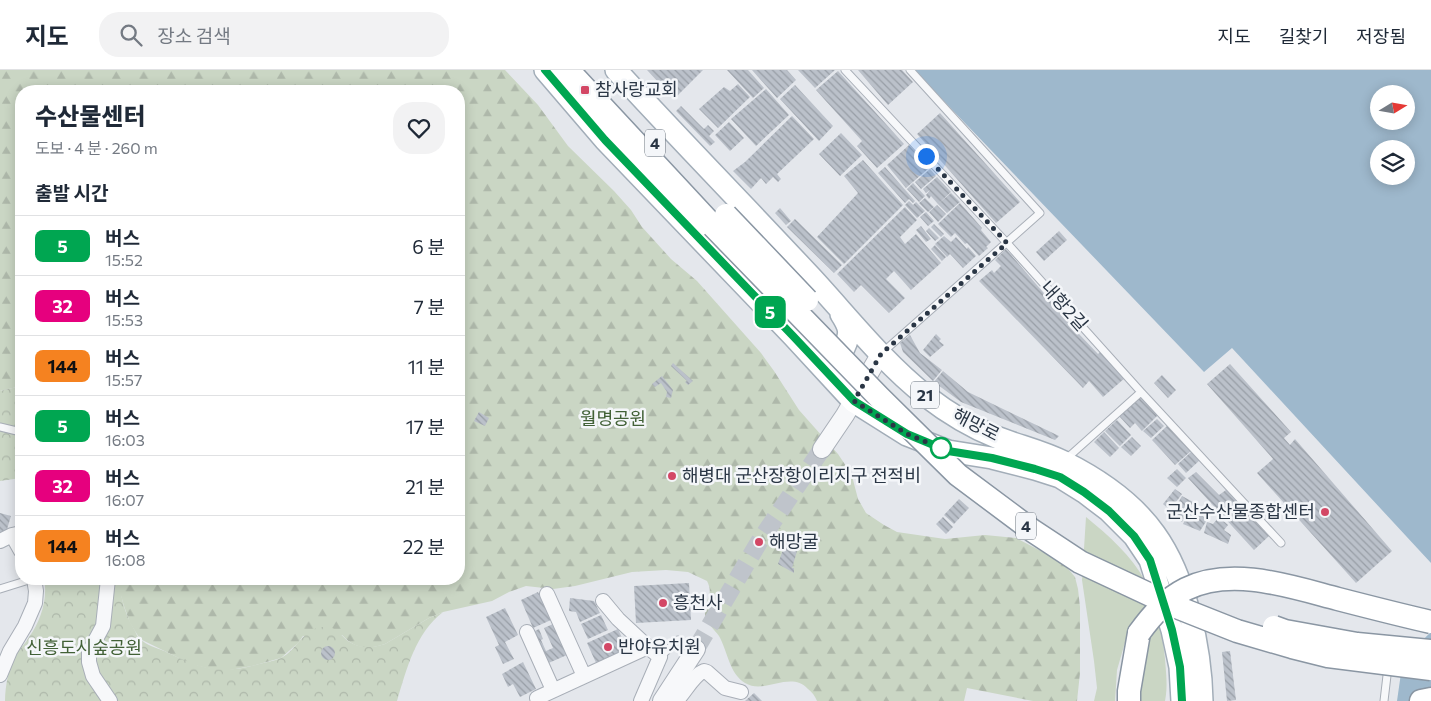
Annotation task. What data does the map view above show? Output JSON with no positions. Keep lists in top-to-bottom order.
{
  "streets": {
    "highway": ["4"],
    "main road": ["21", "해망로"],
    "lane": ["내항2길"]
  },
  "parks": ["월명공원", "신흥도시숲공원"],
  "places": {
    "transit": ["참사랑교회"],
    "other": [
      "해병대 군산장항이리지구 전적비",
      "군산수산물종합센터",
      "해망굴",
      "흥천사",
      "반야유치원"
    ]
  },
  "lines": ["bus line 5"],
  "north": "right",
  "page": {
    "header": "지도",
    "search": "장소 검색",
    "nav": ["지도", "길찾기", "저장됨"],
    "on_map": "5",
    "heading": [
      ["수산물센터", "도보 · 4 분 · 260 m"],
      "출발 시간"
    ],
    "list": [
      {
        "mark": "5",
        "name": "버스",
        "note": "15:52",
        "value": "6 분"
      },
      {
        "mark": "32",
        "name": "버스",
        "note": "15:53",
        "value": "7 분"
      },
      {
        "mark": "144",
        "name": "버스",
        "note": "15:57",
        "value": "11 분"
      },
      {
        "mark": "5",
        "name": "버스",
        "note": "16:03",
        "value": "17 분"
      },
      {
        "mark": "32",
        "name": "버스",
        "note": "16:07",
        "value": "21 분"
      },
      {
        "mark": "144",
        "name": "버스",
        "note": "16:08",
        "value": "22 분"
      }
    ]
  }
}
